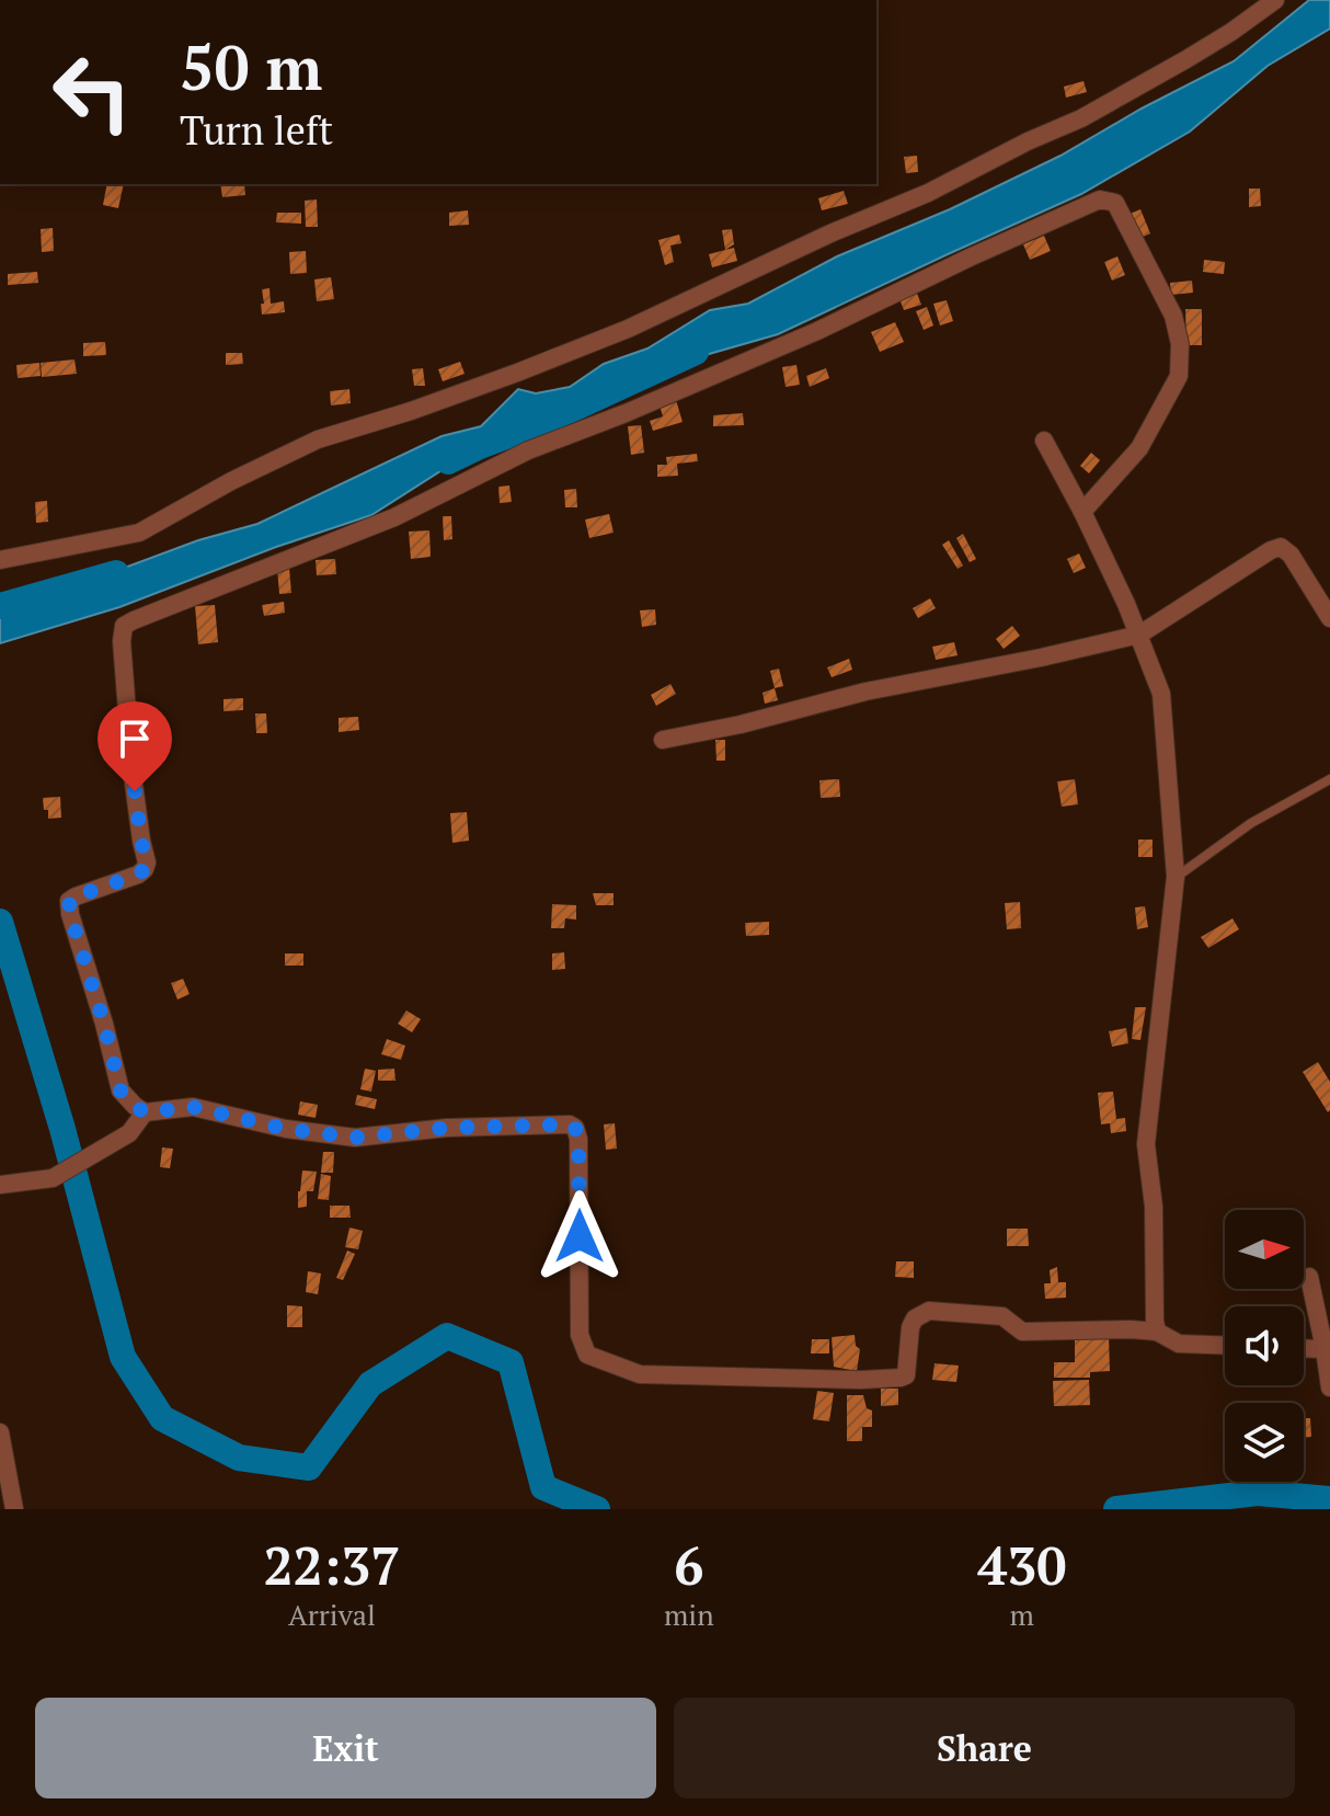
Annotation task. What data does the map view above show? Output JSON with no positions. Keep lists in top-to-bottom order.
{
  "north": "right",
  "page": {
    "turn": ["50 m", "Turn left"],
    "eta": [
      "22:37",
      "Arrival",
      "6",
      "min",
      "430",
      "m"
    ],
    "buttons": ["Exit", "Share"]
  }
}
